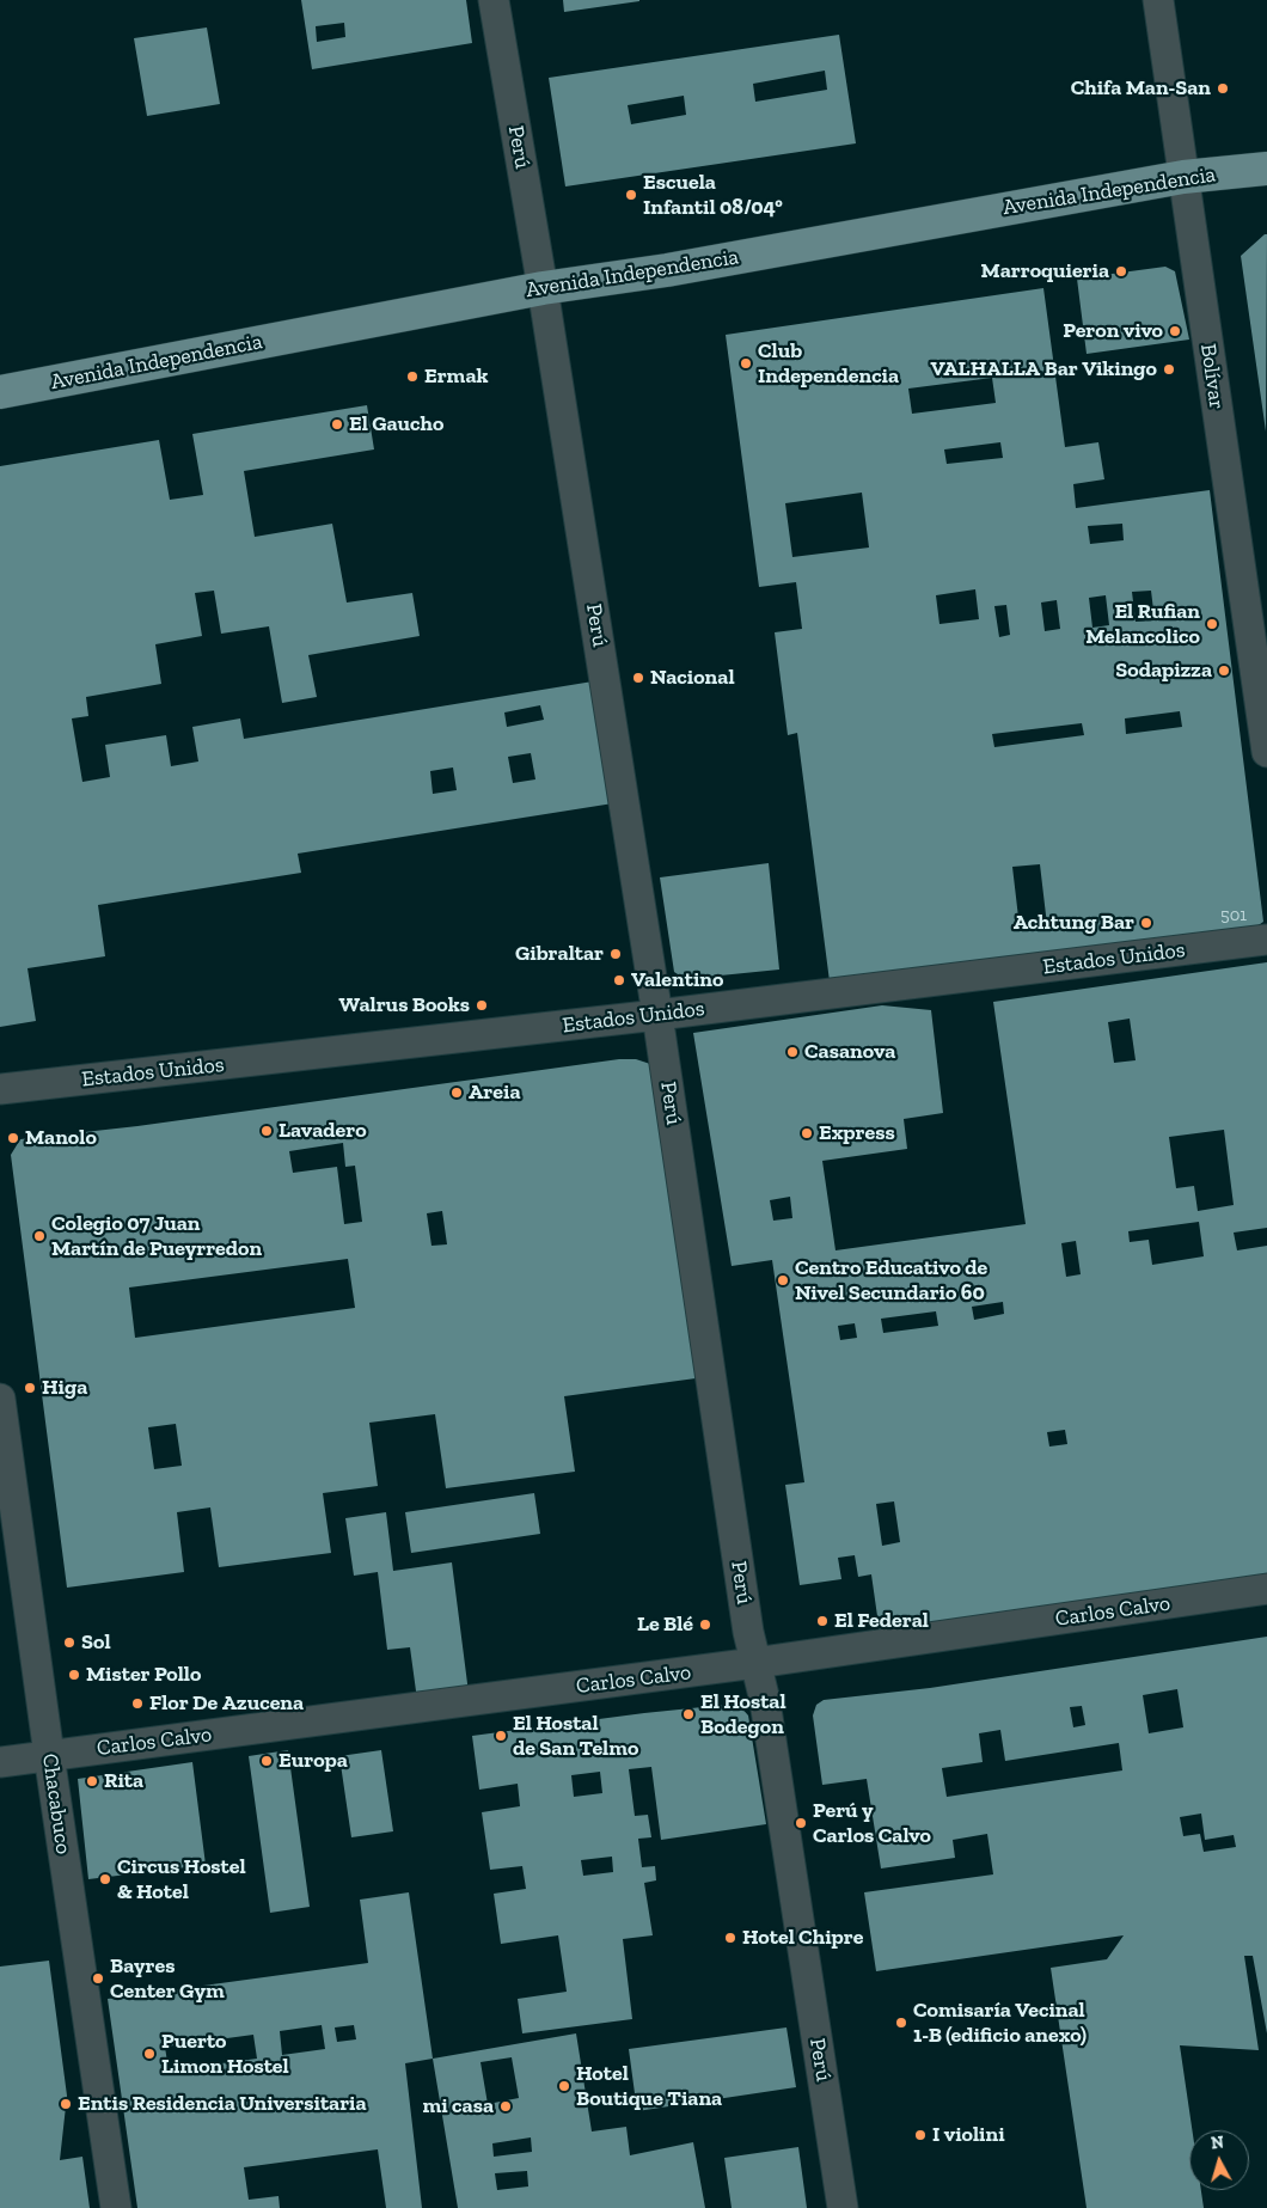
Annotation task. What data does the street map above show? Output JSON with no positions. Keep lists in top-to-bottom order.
{
  "streets": {
    "main road": ["Avenida Independencia"],
    "street": [
      "Perú",
      "Bolívar",
      "Estados Unidos",
      "Carlos Calvo",
      "Chacabuco"
    ]
  },
  "crossings": [
    ["Perú", "Avenida Independencia"],
    ["Perú", "Estados Unidos"],
    ["Perú", "Carlos Calvo"],
    ["Avenida Independencia", "Bolívar"],
    ["Carlos Calvo", "Chacabuco"]
  ],
  "places": [
    "Chifa Man-San",
    "Escuela Infantil 08/04°",
    "Marroquieria",
    "Peron vivo",
    "Club Independencia",
    "VALHALLA Bar Vikingo",
    "Ermak",
    "El Gaucho",
    "El Rufian Melancolico",
    "Sodapizza",
    "Nacional",
    "Achtung Bar",
    "Gibraltar",
    "Valentino",
    "Walrus Books",
    "Casanova",
    "Areia",
    "Lavadero",
    "Express",
    "Manolo",
    "Colegio 07 Juan Martín de Pueyrredon",
    "Centro Educativo de Nivel Secundario 60",
    "Higa",
    "El Federal",
    "Le Blé",
    "Sol",
    "Mister Pollo",
    "Flor De Azucena",
    "El Hostal Bodegon",
    "El Hostal de San Telmo",
    "Europa",
    "Rita",
    "Perú y Carlos Calvo",
    "Circus Hostel & Hotel",
    "Hotel Chipre",
    "Bayres Center Gym",
    "Comisaría Vecinal 1-B (edificio anexo)",
    "Puerto Limon Hostel",
    "Hotel Boutique Tiana",
    "Entis Residencia Universitaria",
    "mi casa",
    "I violini"
  ],
  "house_numbers": ["501"],
  "north": "top"
}
